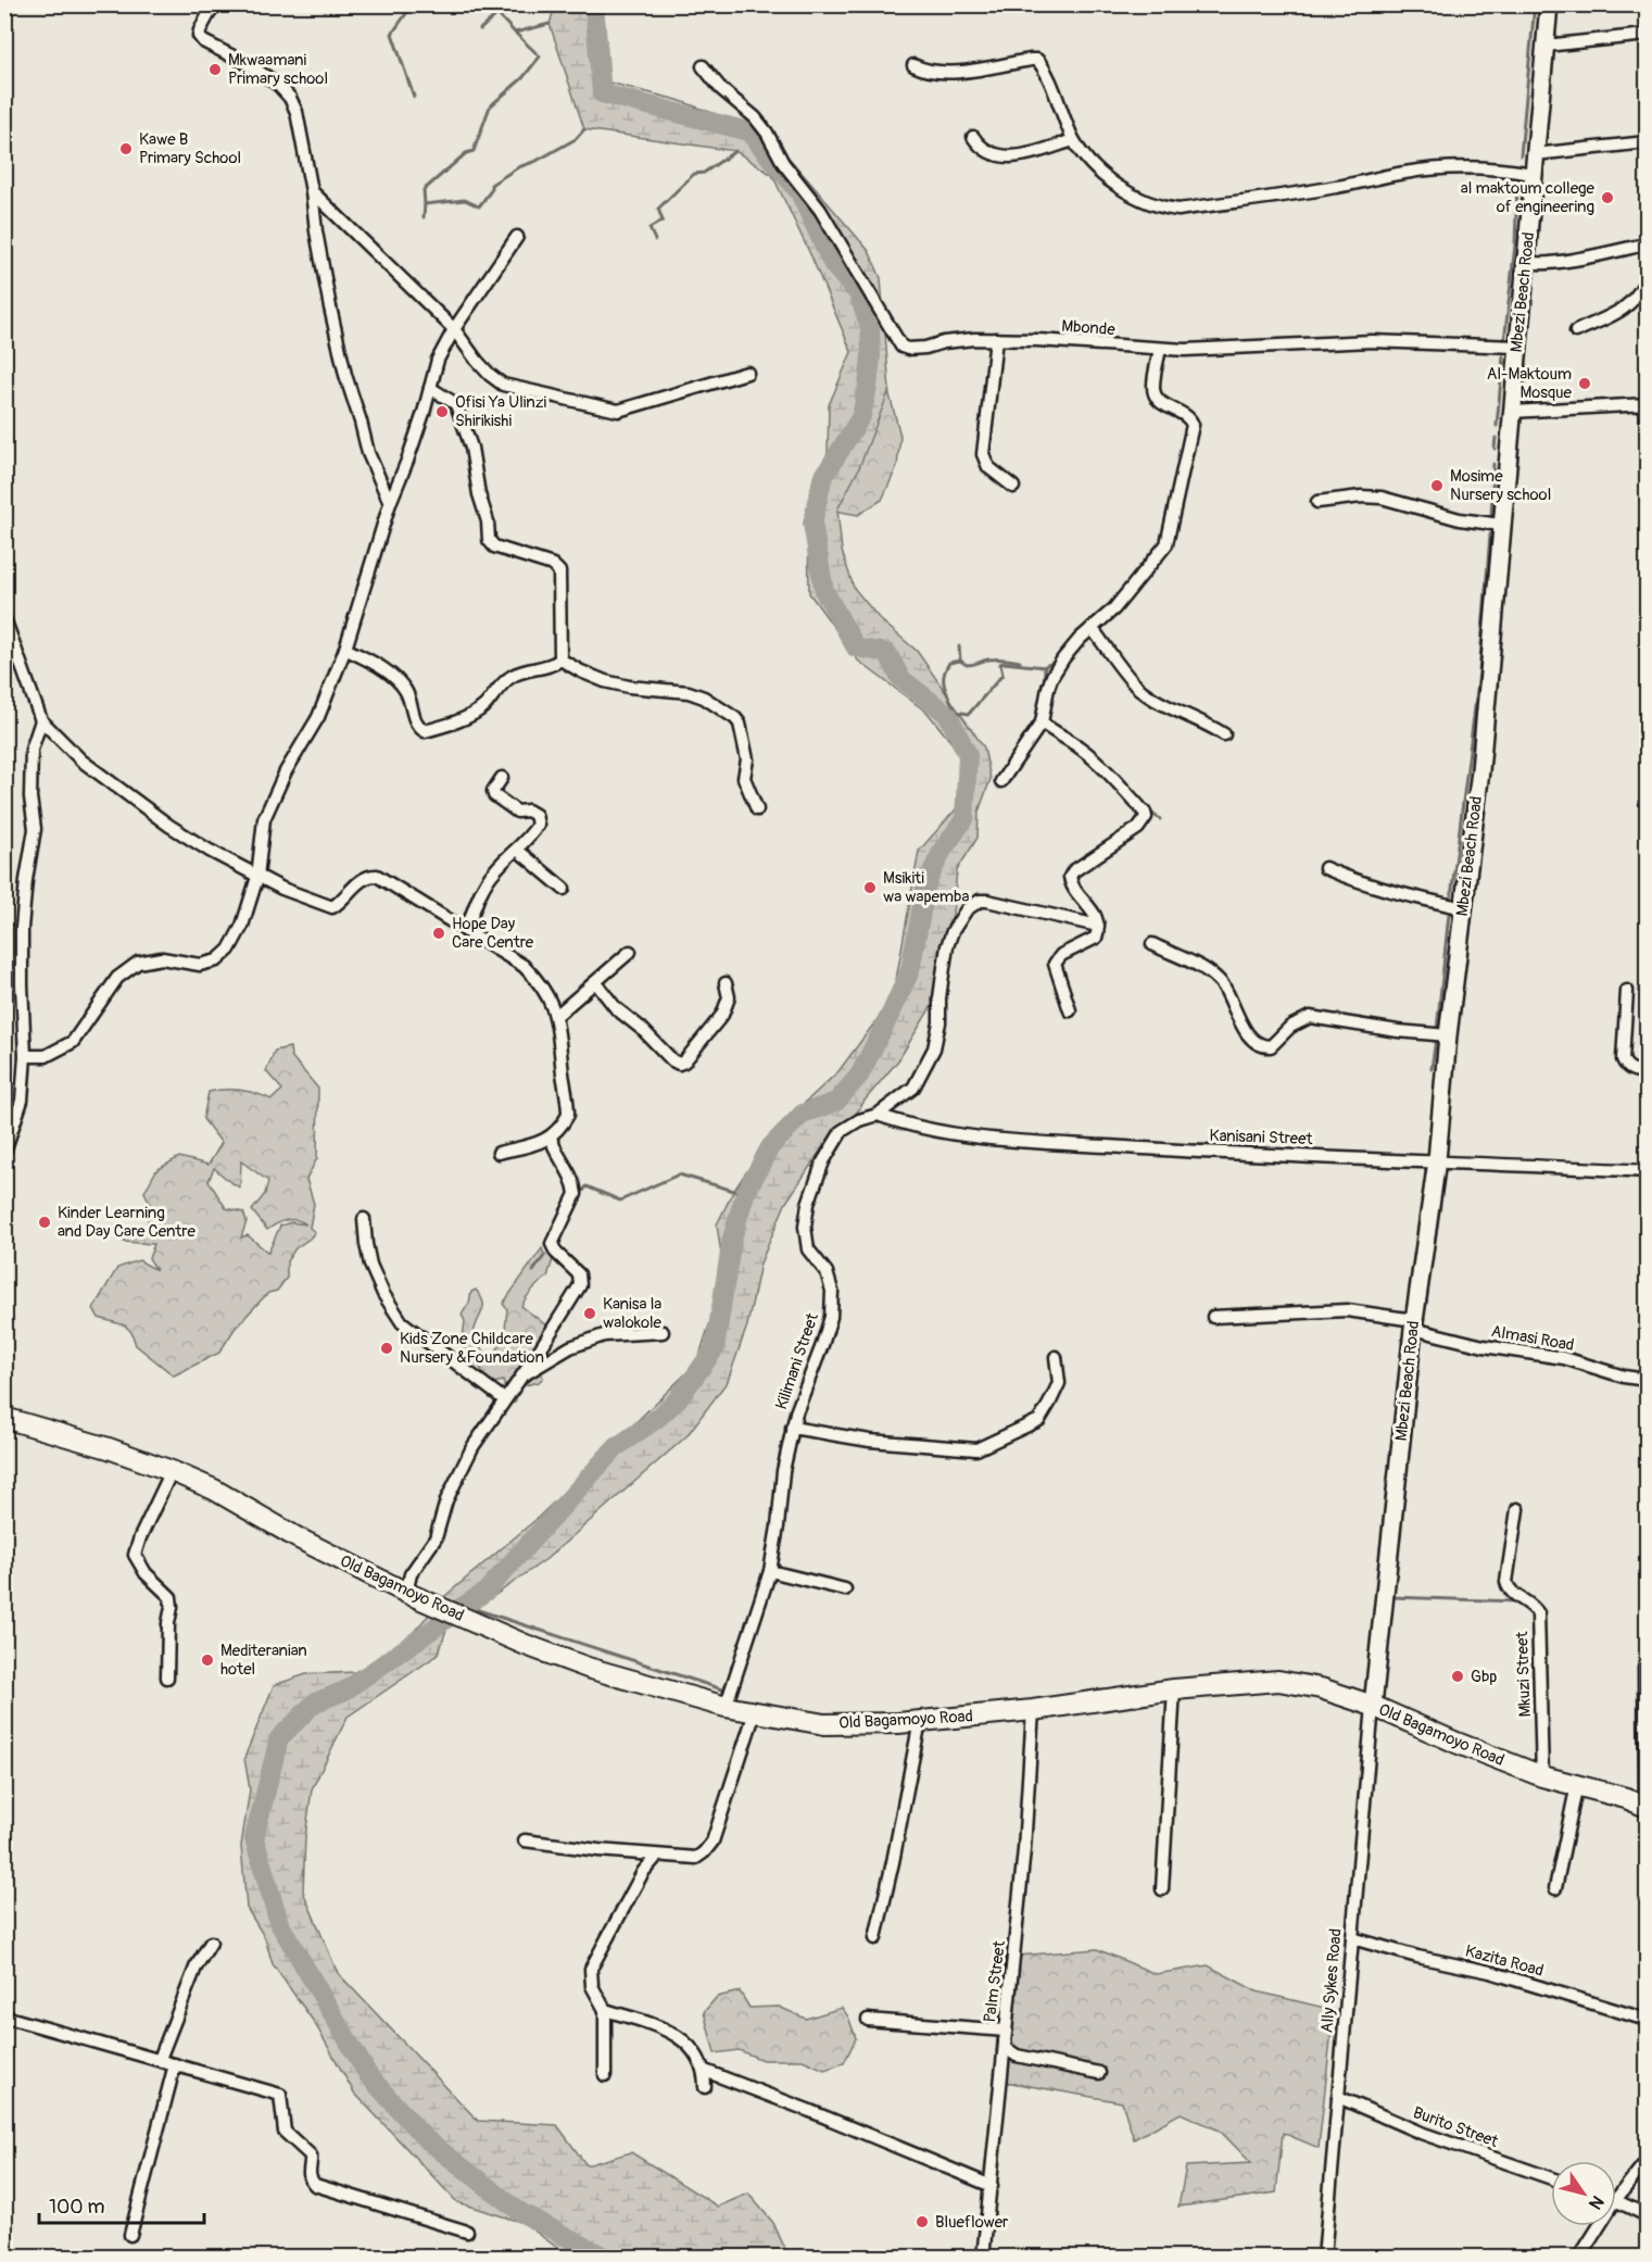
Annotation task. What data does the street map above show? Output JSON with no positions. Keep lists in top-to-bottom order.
{
  "streets": {
    "main road": ["Mbezi Beach Road", "Old Bagamoyo Road"],
    "street": [
      "Mbonde",
      "Kanisani Street",
      "Almasi Road",
      "Kilimani Street",
      "Mkuzi Street",
      "Kazita Road",
      "Ally Sykes Road",
      "Palm Street",
      "Burito Street"
    ]
  },
  "crossings": [
    ["Mbezi Beach Road", "Mbonde"],
    ["Mbezi Beach Road", "Kanisani Street"],
    ["Mbezi Beach Road", "Almasi Road"],
    ["Mbezi Beach Road", "Old Bagamoyo Road"],
    ["Mbezi Beach Road", "Ally Sykes Road"],
    ["Kanisani Street", "Kilimani Street"],
    ["Kilimani Street", "Old Bagamoyo Road"],
    ["Old Bagamoyo Road", "Mkuzi Street"],
    ["Old Bagamoyo Road", "Ally Sykes Road"],
    ["Old Bagamoyo Road", "Palm Street"],
    ["Kazita Road", "Ally Sykes Road"],
    ["Ally Sykes Road", "Burito Street"]
  ],
  "places": [
    "Mkwaamani Primary school",
    "Kawe B Primary School",
    "al maktoum college of engineering",
    "Al-Maktoum Mosque",
    "Ofisi Ya Ulinzi Shirikishi",
    "Mosime Nursery school",
    "Msikiti wa wapemba",
    "Hope Day Care Centre",
    "Kinder Learning and Day Care Centre",
    "Kanisa la walokole",
    "Kids Zone Childcare Nursery &Foundation",
    "Mediteranian hotel",
    "Gbp",
    "Blueflower"
  ],
  "scale_bar": "100 m",
  "north": "bottom right"
}
